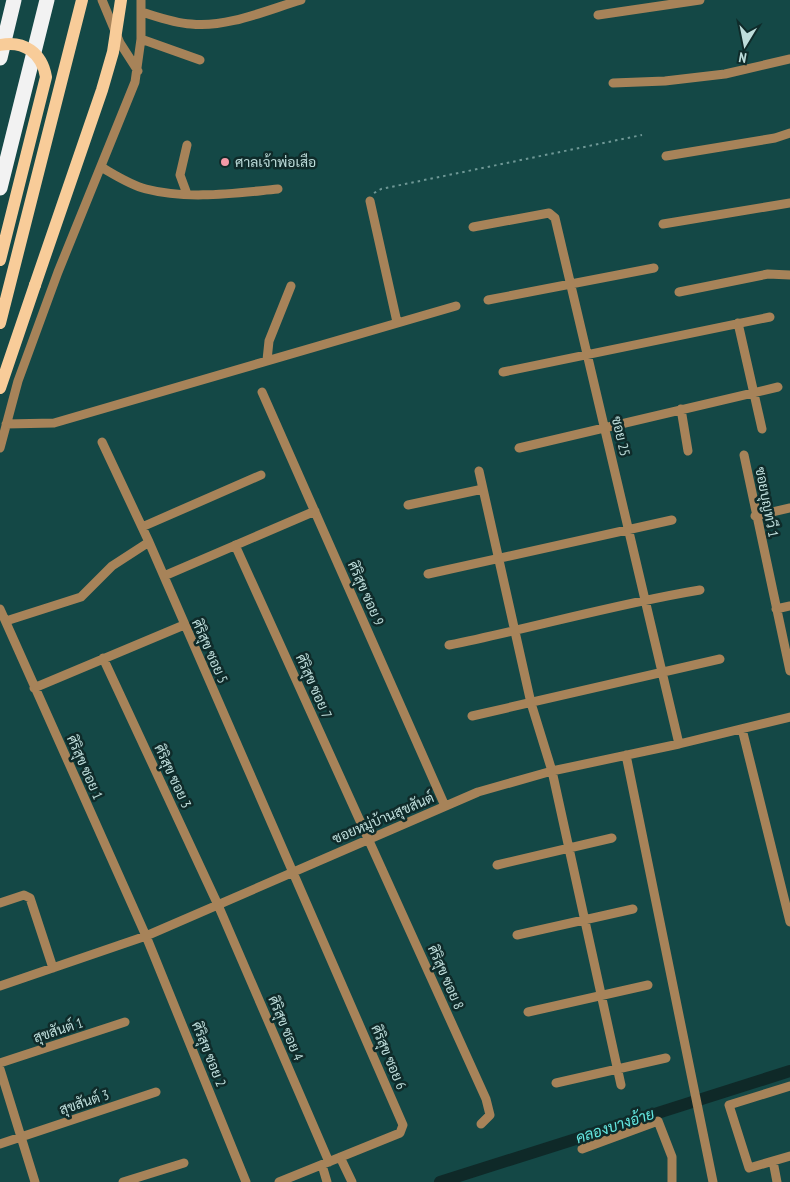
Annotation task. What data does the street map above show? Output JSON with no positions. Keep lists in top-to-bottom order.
{
  "streets": {
    "street": [
      "ซอย 25",
      "ซอยบุญทวี 1",
      "ศิริสุข ซอย 9",
      "ศิริสุข ซอย 5",
      "ศิริสุข ซอย 7",
      "ศิริสุข ซอย 1",
      "ศิริสุข ซอย 3",
      "ซอยหมู่บ้านสุขสันต์",
      "ศิริสุข ซอย 8",
      "ศิริสุข ซอย 4",
      "สุขสันต์ 1",
      "ศิริสุข ซอย 2",
      "ศิริสุข ซอย 6",
      "สุขสันต์ 3"
    ]
  },
  "crossings": [
    ["ซอย 25", "ซอยหมู่บ้านสุขสันต์"],
    ["ศิริสุข ซอย 9", "ซอยหมู่บ้านสุขสันต์"],
    ["ศิริสุข ซอย 5", "ซอยหมู่บ้านสุขสันต์"],
    ["ศิริสุข ซอย 5", "ศิริสุข ซอย 6"],
    ["ศิริสุข ซอย 7", "ซอยหมู่บ้านสุขสันต์"],
    ["ศิริสุข ซอย 7", "ศิริสุข ซอย 8"],
    ["ศิริสุข ซอย 1", "ซอยหมู่บ้านสุขสันต์"],
    ["ศิริสุข ซอย 1", "ศิริสุข ซอย 2"],
    ["ศิริสุข ซอย 3", "ซอยหมู่บ้านสุขสันต์"],
    ["ศิริสุข ซอย 3", "ศิริสุข ซอย 4"],
    ["ซอยหมู่บ้านสุขสันต์", "ศิริสุข ซอย 8"],
    ["ซอยหมู่บ้านสุขสันต์", "ศิริสุข ซอย 4"],
    ["ซอยหมู่บ้านสุขสันต์", "ศิริสุข ซอย 2"],
    ["ซอยหมู่บ้านสุขสันต์", "ศิริสุข ซอย 6"],
    ["ศิริสุข ซอย 4", "ศิริสุข ซอย 6"]
  ],
  "water": ["คลองบางอ้าย"],
  "places": ["ศาลเจ้าพ่อเสือ"],
  "north": "bottom"
}
